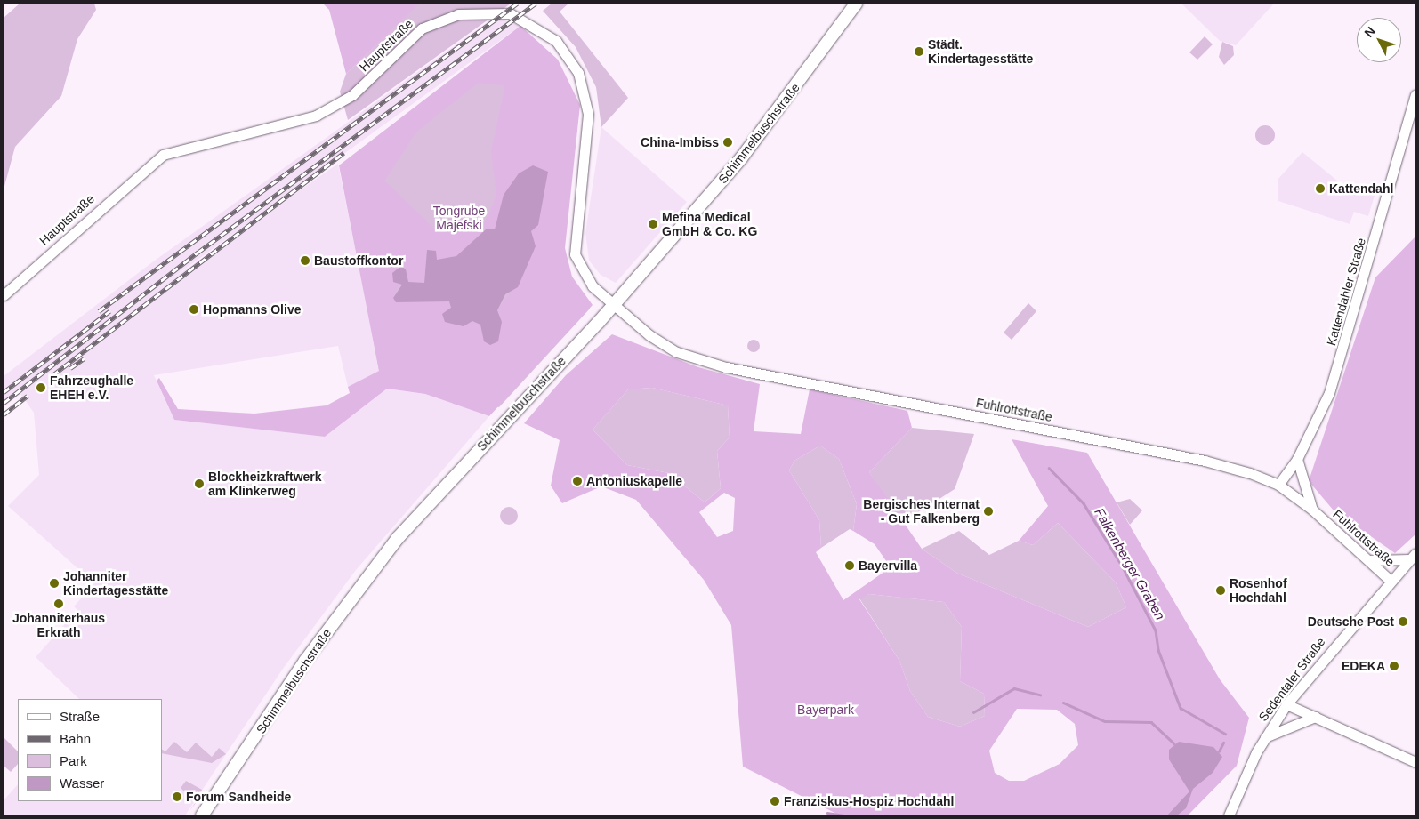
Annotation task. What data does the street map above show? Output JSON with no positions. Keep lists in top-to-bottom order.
{
  "streets": {
    "main road": ["Schimmelbuschstraße"],
    "street": [
      "Hauptstraße",
      "Kattendahler Straße",
      "Fuhlrottstraße",
      "Sedentaler Straße"
    ]
  },
  "crossings": [
    ["Hauptstraße", "Schimmelbuschstraße"],
    ["Hauptstraße", "Fuhlrottstraße"],
    ["Schimmelbuschstraße", "Fuhlrottstraße"],
    ["Kattendahler Straße", "Fuhlrottstraße"],
    ["Fuhlrottstraße", "Sedentaler Straße"]
  ],
  "water": ["Falkenberger Graben"],
  "parks": ["Tongrube Majefski", "Bayerpark"],
  "places": [
    "Städt. Kindertagesstätte",
    "China-Imbiss",
    "Kattendahl",
    "Mefina Medical GmbH & Co. KG",
    "Baustoffkontor",
    "Hopmanns Olive",
    "Fahrzeughalle EHEH e.V.",
    "Antoniuskapelle",
    "Blockheizkraftwerk am Klinkerweg",
    "Bergisches Internat - Gut Falkenberg",
    "Bayervilla",
    "Johanniter Kindertagesstätte",
    "Rosenhof Hochdahl",
    "Johanniterhaus Erkrath",
    "Deutsche Post",
    "EDEKA",
    "Forum Sandheide",
    "Franziskus-Hospiz Hochdahl"
  ],
  "legend": [
    "Straße",
    "Bahn",
    "Park",
    "Wasser"
  ],
  "north": "top left"
}
